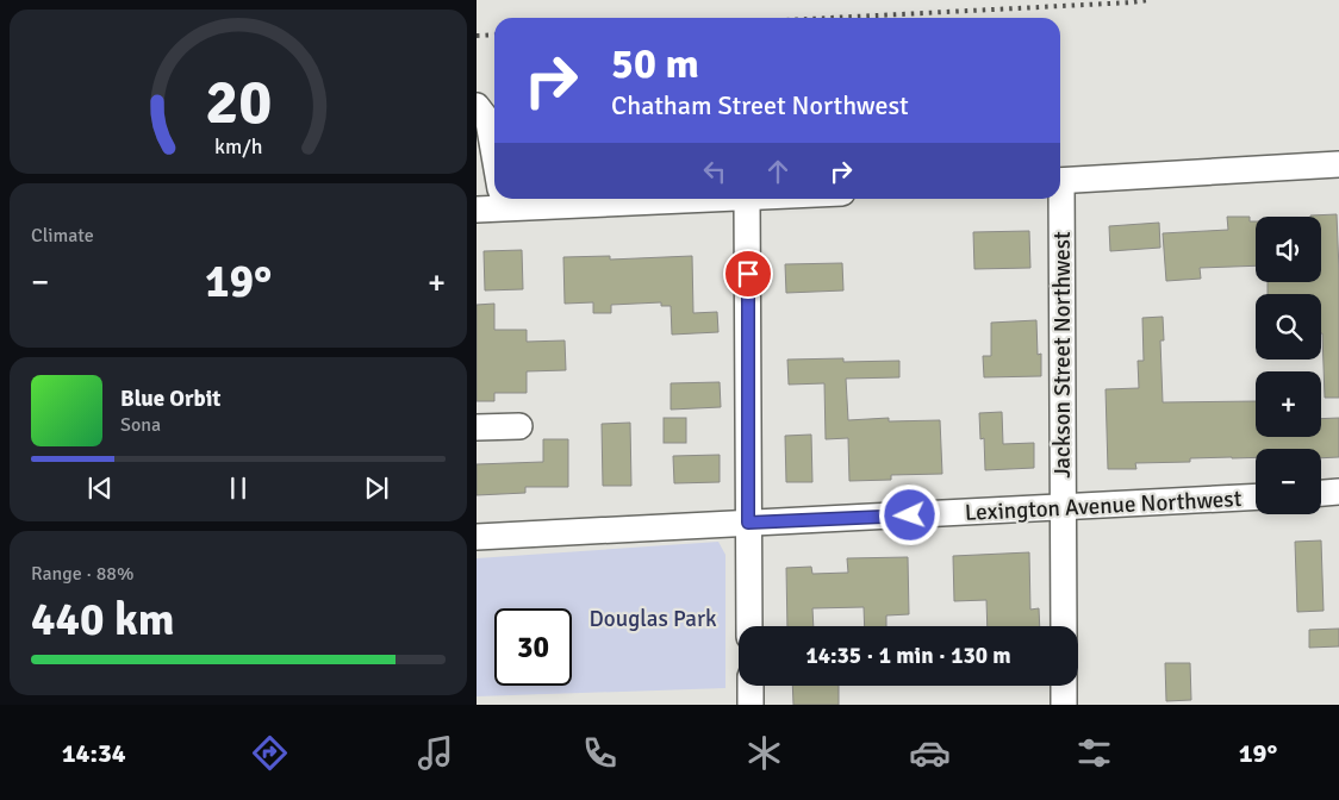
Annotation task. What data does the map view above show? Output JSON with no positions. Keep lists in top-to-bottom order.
{
  "streets": {
    "street": ["Jackson Street Northwest", "Lexington Avenue Northwest"]
  },
  "crossings": [
    ["Jackson Street Northwest", "Lexington Avenue Northwest"]
  ],
  "parks": ["Douglas Park"],
  "page": {
    "turn": ["50 m", "Chatham Street Northwest"],
    "tile": [
      "Climate",
      ["Range · 88%", "440 km"]
    ],
    "map_buttons": ["+", "−"],
    "heat": ["−", "19°", "+"],
    "song": ["Blue Orbit", "Sona"],
    "limit": "30",
    "trip": "14:35 · 1 min · 130 m",
    "tabs": ["14:34", "19°"],
    "gauge": ["20", "km/h"]
  }
}
